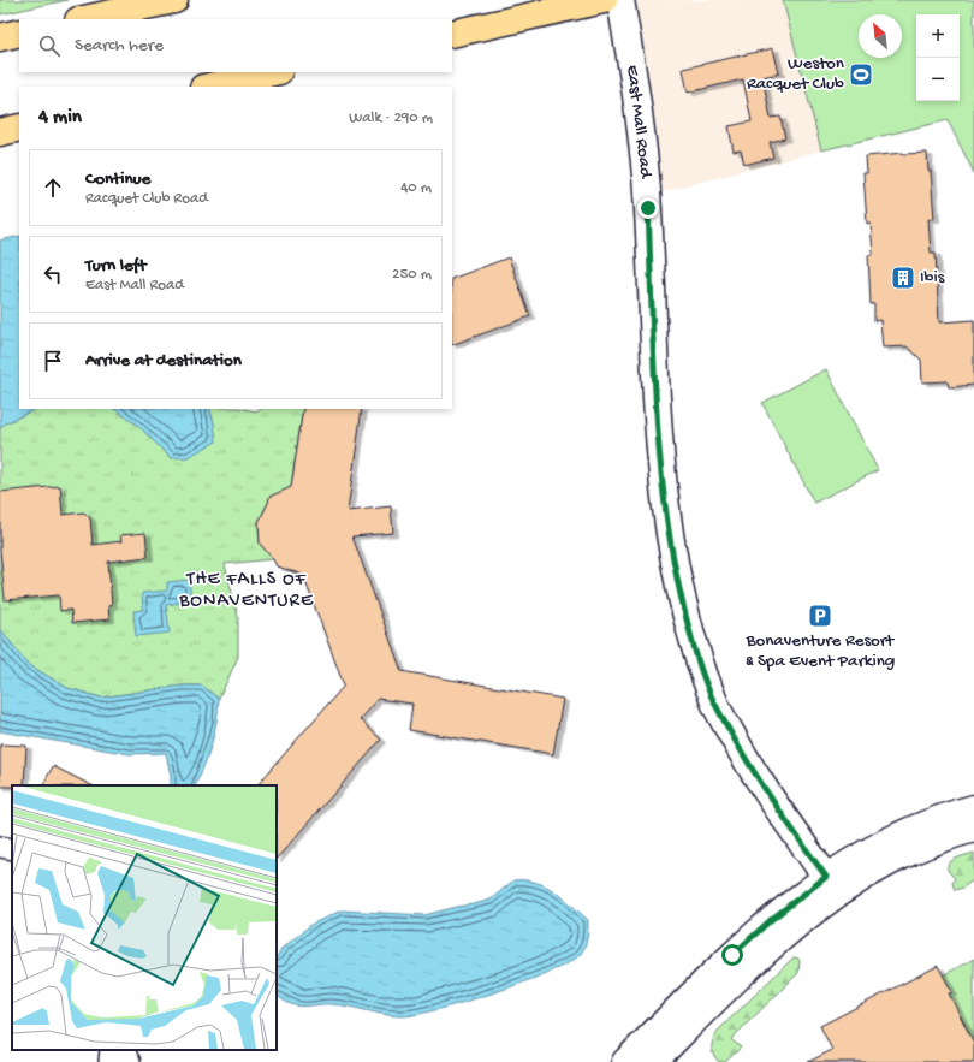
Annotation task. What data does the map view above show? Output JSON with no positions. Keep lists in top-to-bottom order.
{
  "streets": {
    "street": ["East Mall Road"]
  },
  "districts": ["THE FALLS OF BONAVENTURE"],
  "places": {
    "sports": ["Weston Racquet Club"],
    "building": ["Ibis"],
    "parking": ["Bonaventure Resort & Spa Event Parking"]
  },
  "north": "top left",
  "page": {
    "map_buttons": ["+", "−"],
    "search": "Search here",
    "heading": ["4 min", "Walk · 290 m"],
    "list": [
      ["Continue", "Racquet Club Road", "40 m"],
      ["Turn left", "East Mall Road", "250 m"],
      "Arrive at destination"
    ]
  }
}
